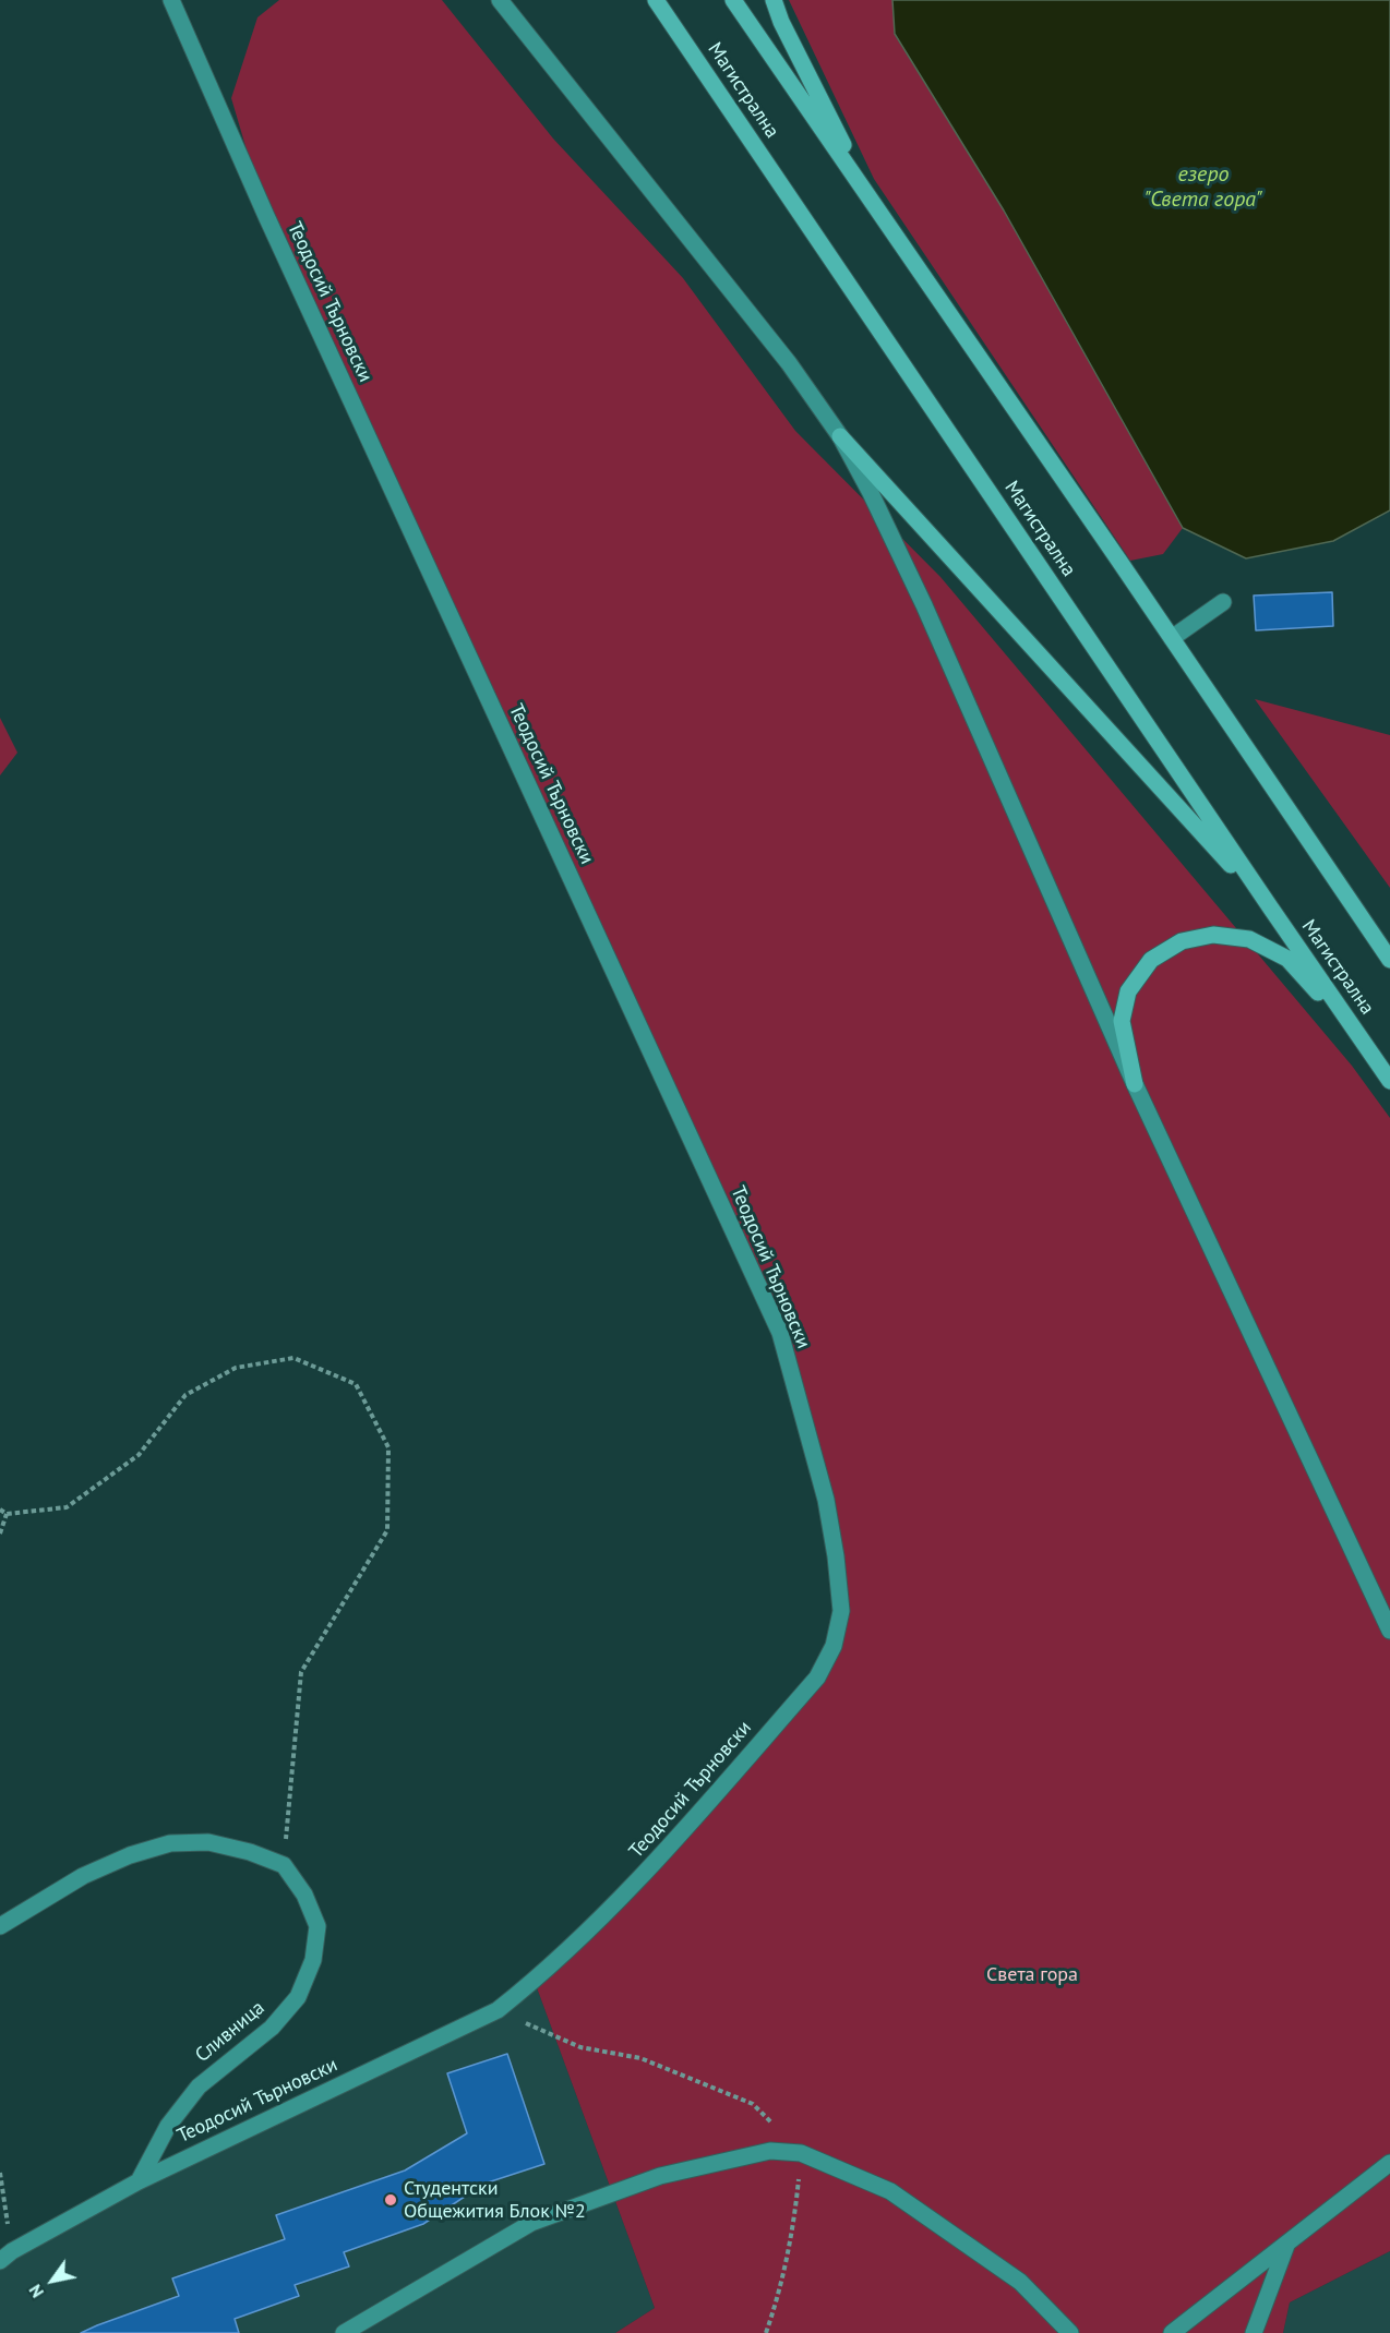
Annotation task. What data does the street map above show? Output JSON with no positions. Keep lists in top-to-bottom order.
{
  "streets": {
    "main road": ["Магистрална"],
    "street": ["Теодосий Търновски", "Сливница"]
  },
  "crossings": [
    ["Теодосий Търновски", "Сливница"]
  ],
  "water": ["езеро \"Света гора\""],
  "parks": ["Света гора"],
  "places": ["Студентски Общежития Блок №2"],
  "north": "bottom left"
}
